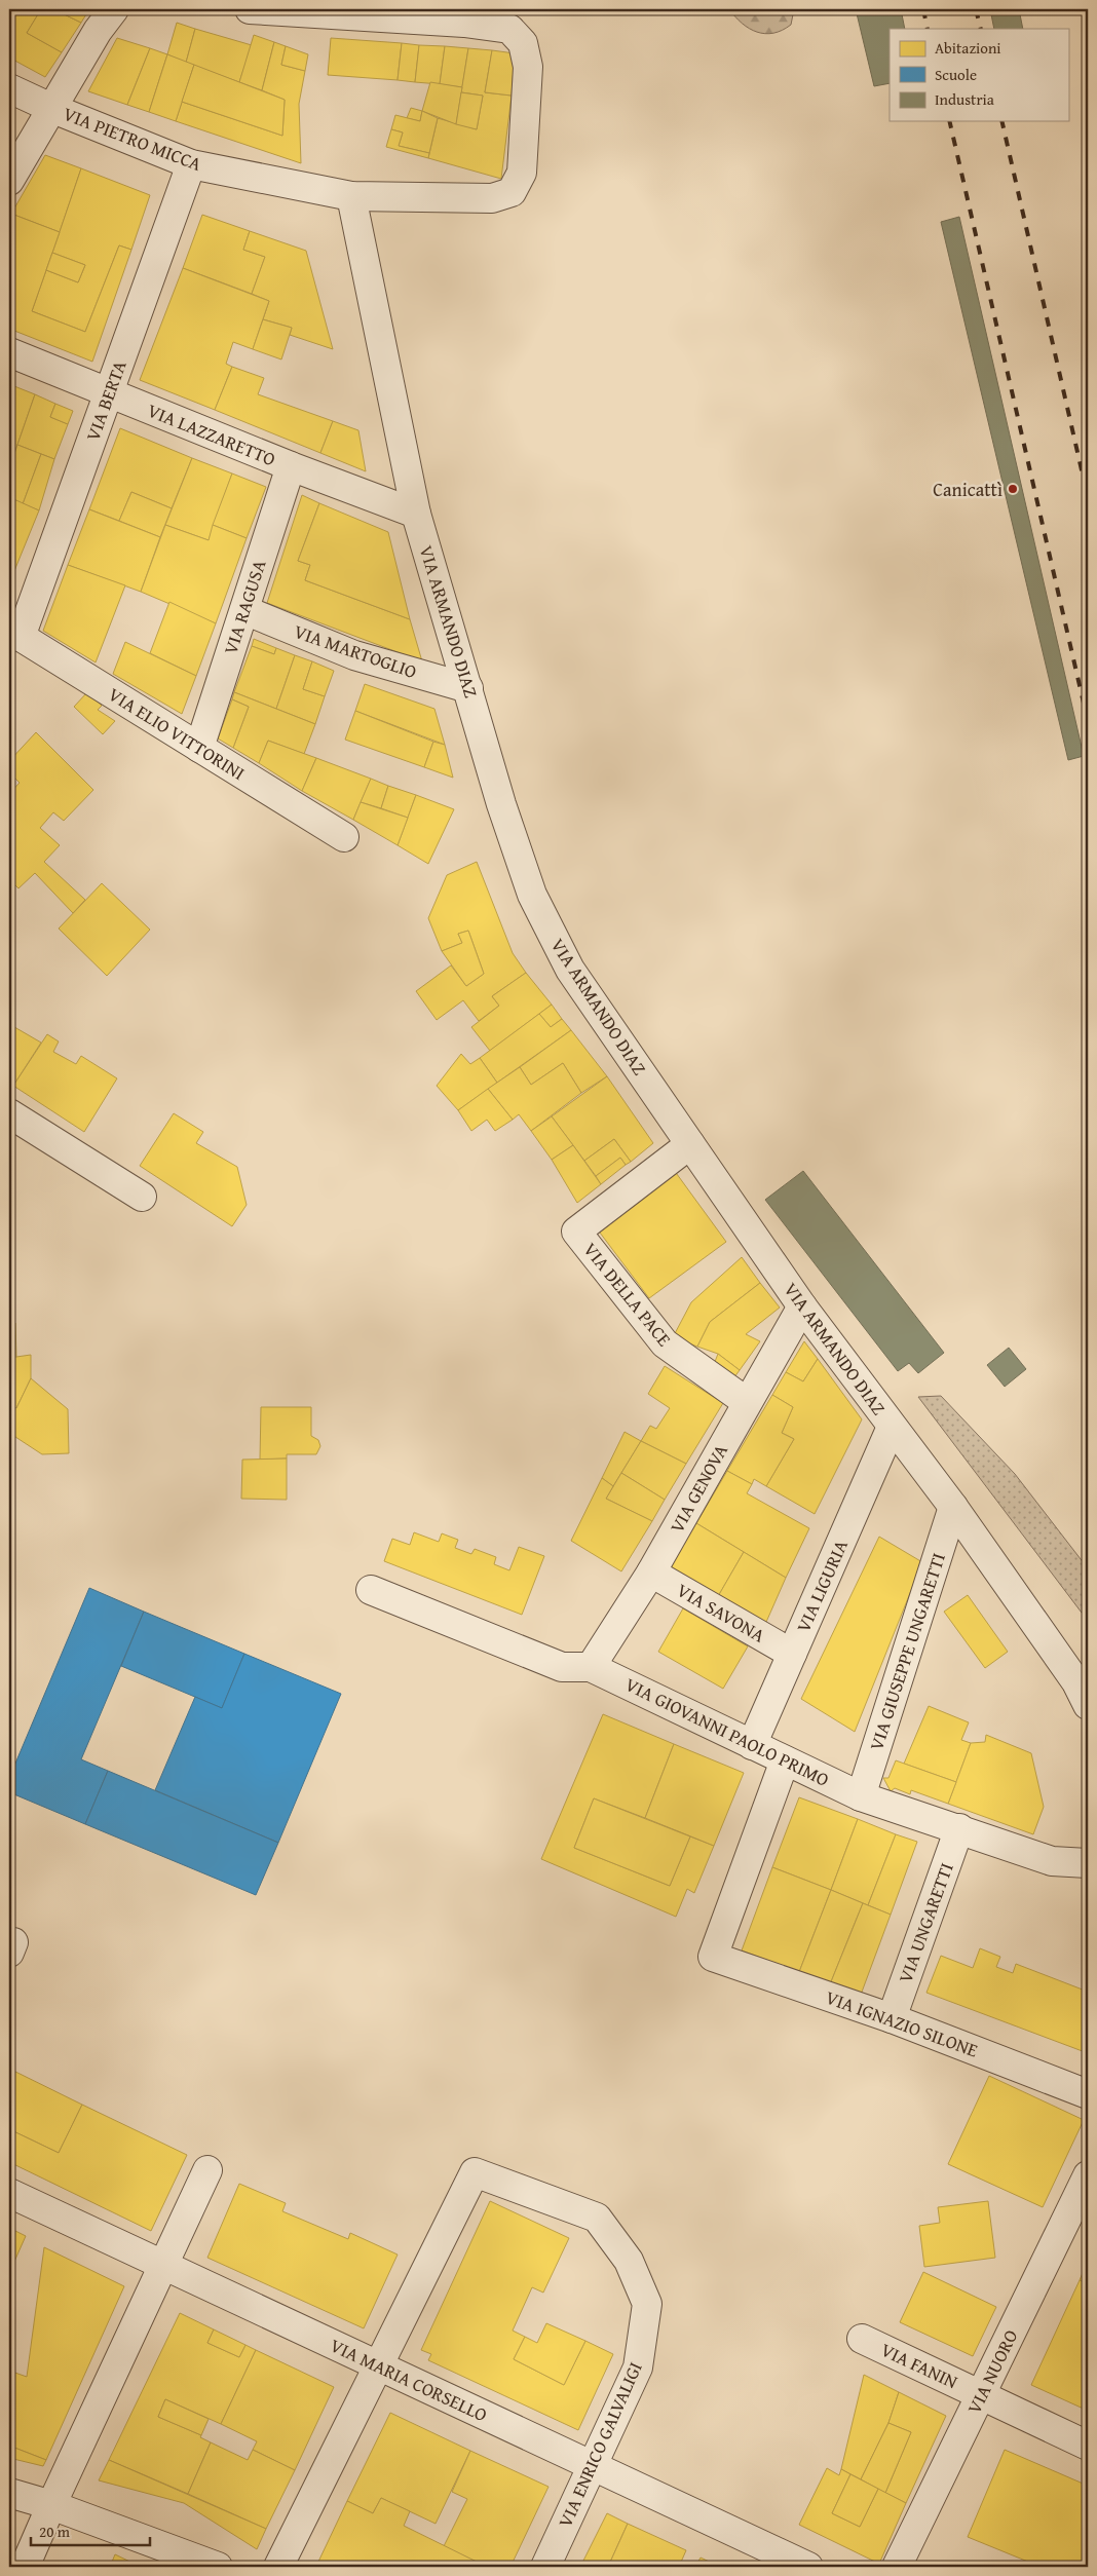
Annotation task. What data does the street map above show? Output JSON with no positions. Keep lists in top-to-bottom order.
{
  "streets": {
    "street": [
      "VIA PIETRO MICCA",
      "VIA BERTA",
      "VIA LAZZARETTO",
      "VIA RAGUSA",
      "VIA ARMANDO DIAZ",
      "VIA MARTOGLIO",
      "VIA ELIO VITTORINI",
      "VIA DELLA PACE",
      "VIA GENOVA",
      "VIA LIGURIA",
      "VIA SAVONA",
      "VIA GIUSEPPE UNGARETTI",
      "VIA GIOVANNI PAOLO PRIMO",
      "VIA UNGARETTI",
      "VIA IGNAZIO SILONE",
      "VIA FANIN",
      "VIA NUORO",
      "VIA MARIA CORSELLO",
      "VIA ENRICO GALVALIGI"
    ]
  },
  "crossings": [
    ["VIA PIETRO MICCA", "VIA BERTA"],
    ["VIA PIETRO MICCA", "VIA ARMANDO DIAZ"],
    ["VIA BERTA", "VIA LAZZARETTO"],
    ["VIA BERTA", "VIA ELIO VITTORINI"],
    ["VIA LAZZARETTO", "VIA RAGUSA"],
    ["VIA LAZZARETTO", "VIA ARMANDO DIAZ"],
    ["VIA RAGUSA", "VIA MARTOGLIO"],
    ["VIA RAGUSA", "VIA ELIO VITTORINI"],
    ["VIA ARMANDO DIAZ", "VIA MARTOGLIO"],
    ["VIA ARMANDO DIAZ", "VIA DELLA PACE"],
    ["VIA ARMANDO DIAZ", "VIA GENOVA"],
    ["VIA ARMANDO DIAZ", "VIA LIGURIA"],
    ["VIA ARMANDO DIAZ", "VIA GIUSEPPE UNGARETTI"],
    ["VIA DELLA PACE", "VIA GENOVA"],
    ["VIA GENOVA", "VIA SAVONA"],
    ["VIA GENOVA", "VIA GIOVANNI PAOLO PRIMO"],
    ["VIA LIGURIA", "VIA SAVONA"],
    ["VIA LIGURIA", "VIA GIOVANNI PAOLO PRIMO"],
    ["VIA GIUSEPPE UNGARETTI", "VIA GIOVANNI PAOLO PRIMO"],
    ["VIA GIOVANNI PAOLO PRIMO", "VIA UNGARETTI"],
    ["VIA GIOVANNI PAOLO PRIMO", "VIA IGNAZIO SILONE"],
    ["VIA UNGARETTI", "VIA IGNAZIO SILONE"],
    ["VIA FANIN", "VIA NUORO"],
    ["VIA MARIA CORSELLO", "VIA ENRICO GALVALIGI"]
  ],
  "places": ["Canicattì"],
  "legend": ["Abitazioni", "Scuole", "Industria"],
  "scale_bar": "20 m"
}
